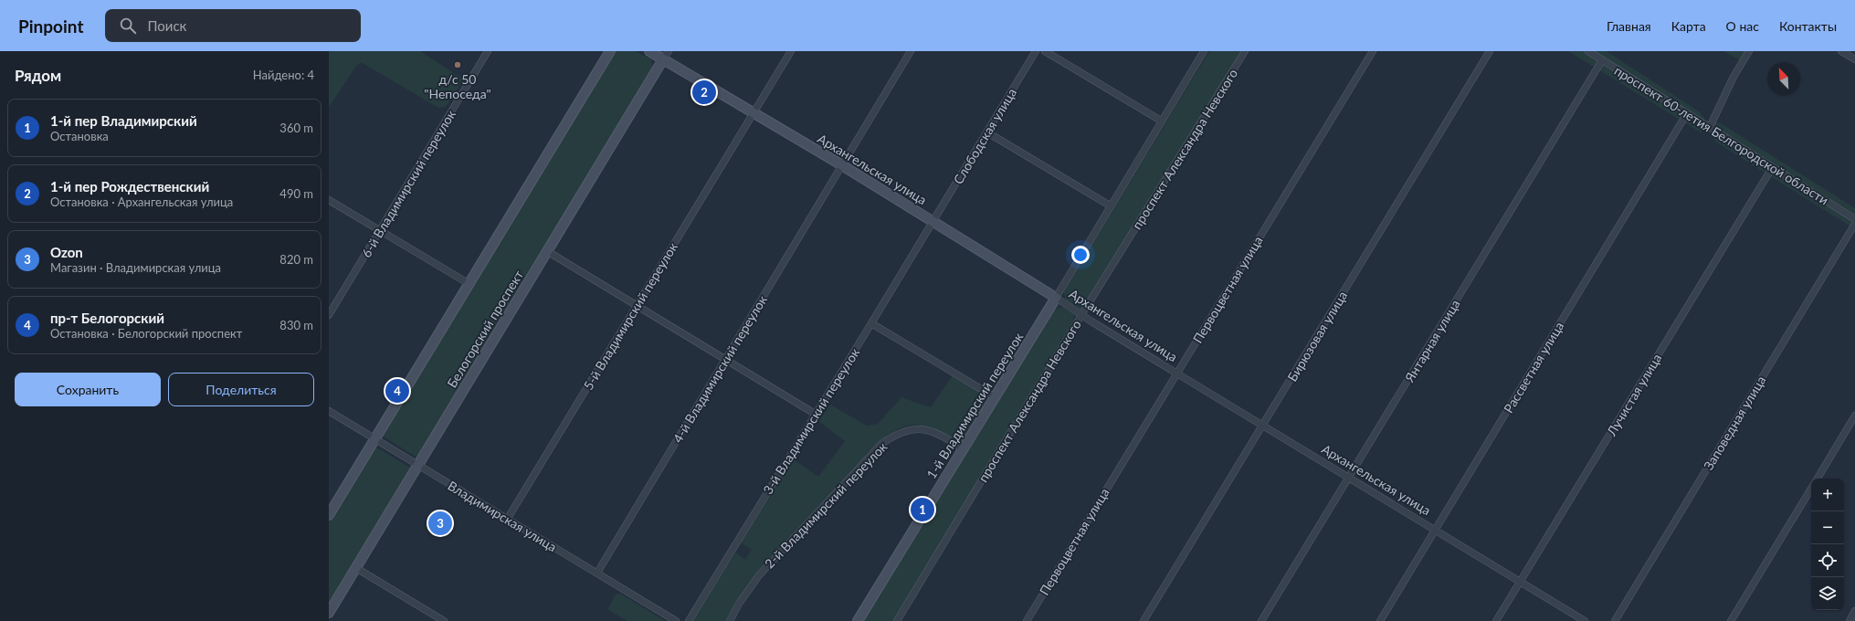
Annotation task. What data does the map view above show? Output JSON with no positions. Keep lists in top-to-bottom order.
{
  "streets": {
    "street": [
      "проспект 60-летия Белгородской области",
      "Слободская улица",
      "проспект Александра Невского",
      "Архангельская улица",
      "6-й Владимирский переулок",
      "Первоцветная улица",
      "5-й Владимирский переулок",
      "Белогорский проспект",
      "Бирюзовая улица",
      "Янтарная улица",
      "Рассветная улица",
      "4-й Владимирский переулок",
      "Лучистая улица",
      "1-й Владимирский переулок",
      "3-й Владимирский переулок",
      "Заповедная улица",
      "2-й Владимирский переулок",
      "Владимирская улица"
    ]
  },
  "crossings": [
    ["проспект 60-летия Белгородской области", "Янтарная улица"],
    ["проспект 60-летия Белгородской области", "Рассветная улица"],
    ["проспект 60-летия Белгородской области", "Лучистая улица"],
    ["Слободская улица", "Архангельская улица"],
    ["Слободская улица", "3-й Владимирский переулок"],
    ["проспект Александра Невского", "Архангельская улица"],
    ["Архангельская улица", "Первоцветная улица"],
    ["Архангельская улица", "5-й Владимирский переулок"],
    ["Архангельская улица", "Белогорский проспект"],
    ["Архангельская улица", "Бирюзовая улица"],
    ["Архангельская улица", "Янтарная улица"],
    ["Архангельская улица", "Рассветная улица"],
    ["Архангельская улица", "4-й Владимирский переулок"],
    ["Архангельская улица", "Лучистая улица"],
    ["Архангельская улица", "1-й Владимирский переулок"],
    ["Архангельская улица", "3-й Владимирский переулок"],
    ["5-й Владимирский переулок", "Владимирская улица"],
    ["Белогорский проспект", "Владимирская улица"],
    ["4-й Владимирский переулок", "Владимирская улица"],
    ["1-й Владимирский переулок", "2-й Владимирский переулок"]
  ],
  "places": ["д/с 50 \"Непоседа\""],
  "north": "top left",
  "page": {
    "header": "Pinpoint",
    "search": "Поиск",
    "nav": [
      "Главная",
      "Карта",
      "О нас",
      "Контакты"
    ],
    "heading": ["Рядом", "Найдено: 4"],
    "pins": [
      "2",
      "4",
      "1",
      "3"
    ],
    "list": [
      {
        "mark": "1",
        "name": "1-й пер Владимирский",
        "note": "Остановка",
        "value": "360 m"
      },
      {
        "mark": "2",
        "name": "1-й пер Рождественский",
        "note": "Остановка · Архангельская улица",
        "value": "490 m"
      },
      {
        "mark": "3",
        "name": "Ozon",
        "note": "Магазин · Владимирская улица",
        "value": "820 m"
      },
      {
        "mark": "4",
        "name": "пр-т Белогорский",
        "note": "Остановка · Белогорский проспект",
        "value": "830 m"
      }
    ],
    "buttons": ["Сохранить", "Поделиться"],
    "map_buttons": ["+", "−"]
  }
}
